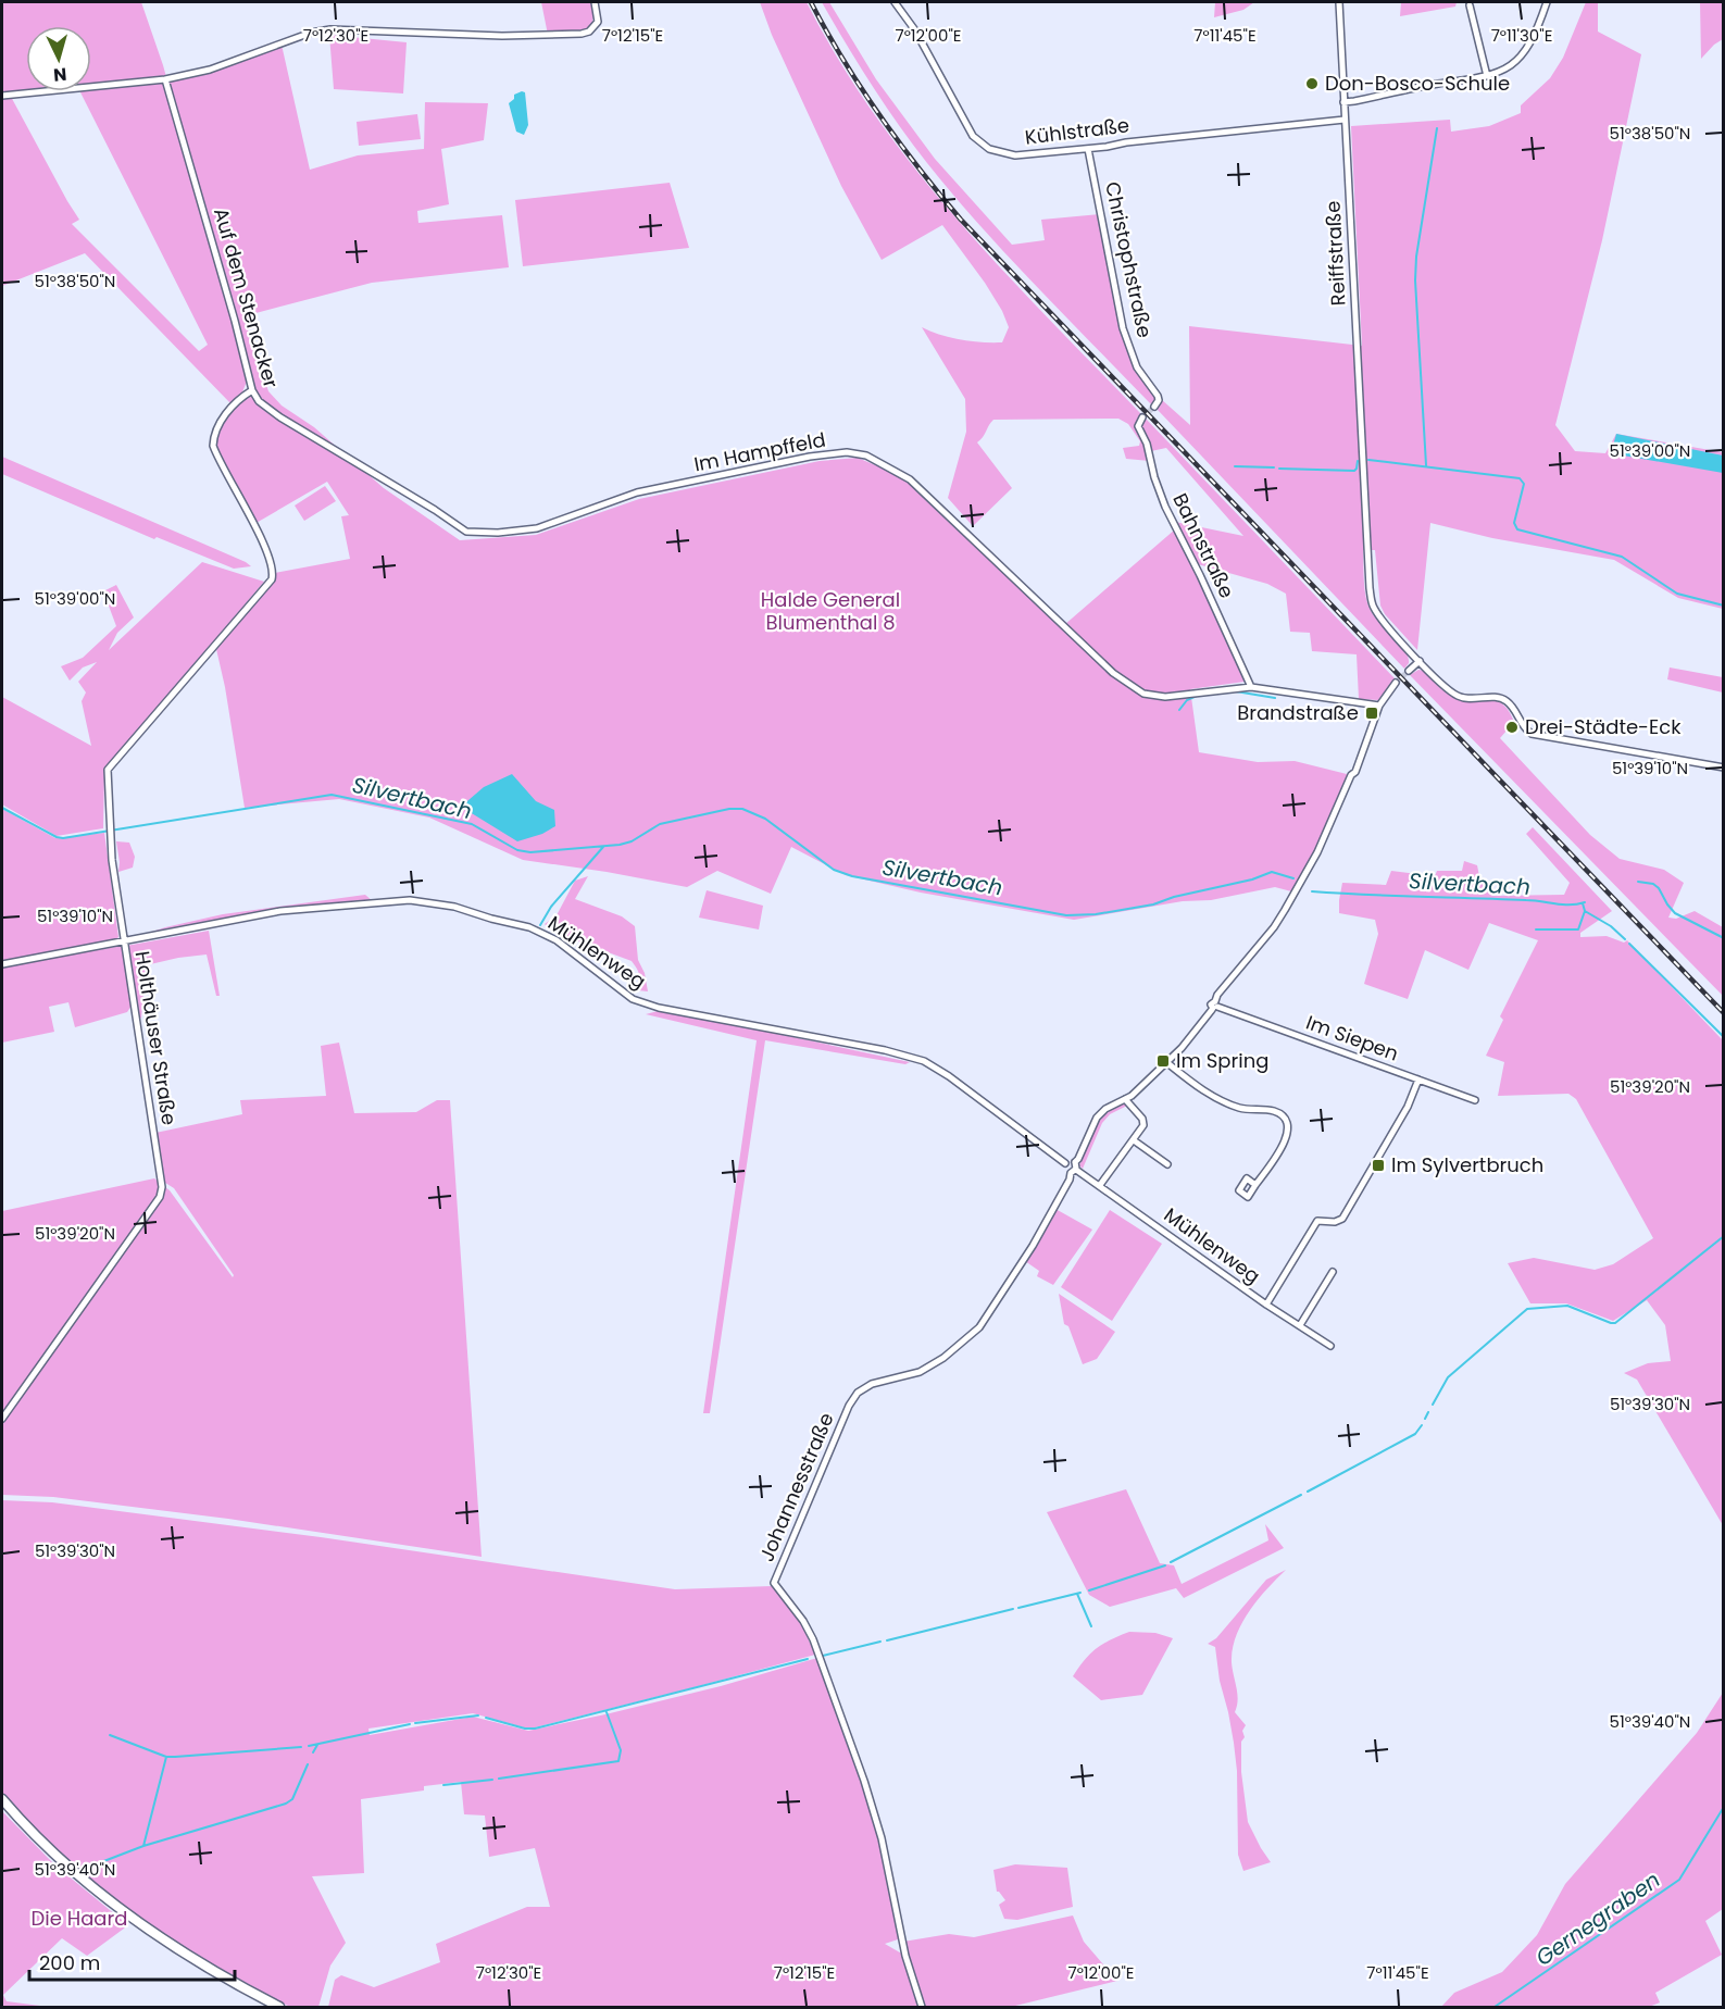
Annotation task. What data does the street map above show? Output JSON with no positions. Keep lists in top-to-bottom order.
{
  "streets": {
    "street": [
      "Kühlstraße",
      "Reiffstraße",
      "Christophstraße",
      "Auf dem Stenacker",
      "Im Hampffeld",
      "Bahnstraße",
      "Mühlenweg",
      "Holthäuser Straße",
      "Im Siepen",
      "Johannesstraße"
    ]
  },
  "crossings": [
    ["Kühlstraße", "Reiffstraße"],
    ["Kühlstraße", "Christophstraße"],
    ["Auf dem Stenacker", "Im Hampffeld"],
    ["Auf dem Stenacker", "Holthäuser Straße"],
    ["Im Hampffeld", "Bahnstraße"],
    ["Mühlenweg", "Holthäuser Straße"],
    ["Mühlenweg", "Johannesstraße"]
  ],
  "water": ["Silvertbach", "Gernegraben"],
  "parks": ["Halde General Blumenthal 8", "Die Haard"],
  "places": {
    "other": ["Don-Bosco-Schule", "Drei-Städte-Eck"],
    "transit": ["Brandstraße", "Im Spring", "Im Sylvertbruch"]
  },
  "scale_bar": "200 m",
  "north": "bottom",
  "coordinates": [
    "7°12'30\"E",
    "7°12'15\"E",
    "7°12'00\"E",
    "7°11'45\"E",
    "7°11'30\"E",
    "51°38'50\"N",
    "51°39'00\"N",
    "51°39'10\"N",
    "51°39'20\"N",
    "51°39'30\"N",
    "51°39'40\"N"
  ]
}
